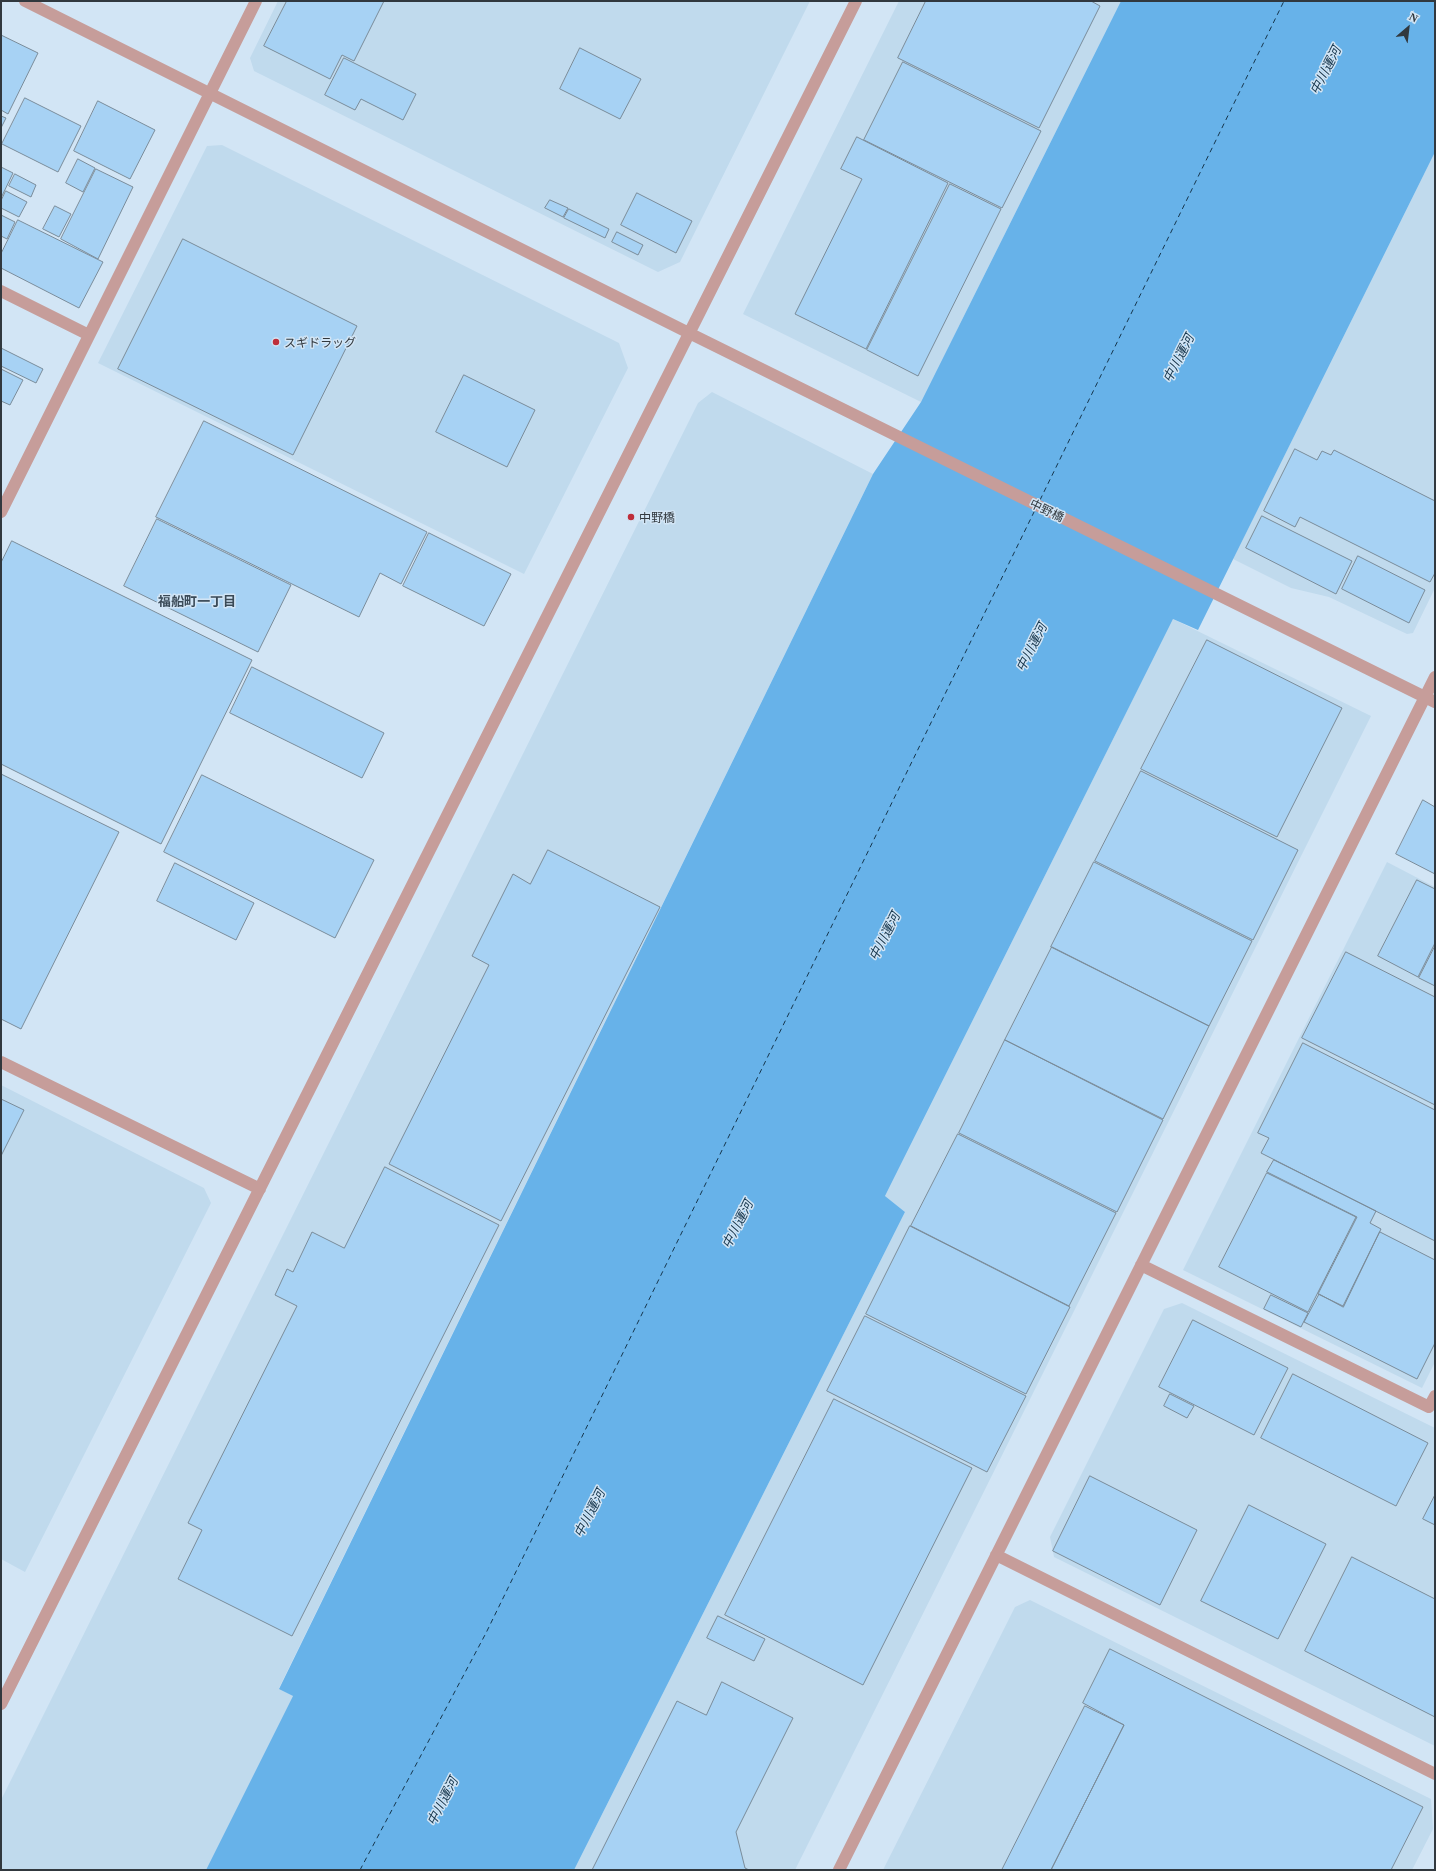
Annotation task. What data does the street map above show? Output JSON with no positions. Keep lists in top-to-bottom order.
{
  "streets": {
    "street": ["中野橋"]
  },
  "districts": ["福船町一丁目"],
  "water": ["中川運河"],
  "places": ["スギドラッグ", "中野橋"],
  "north": "top right"
}
